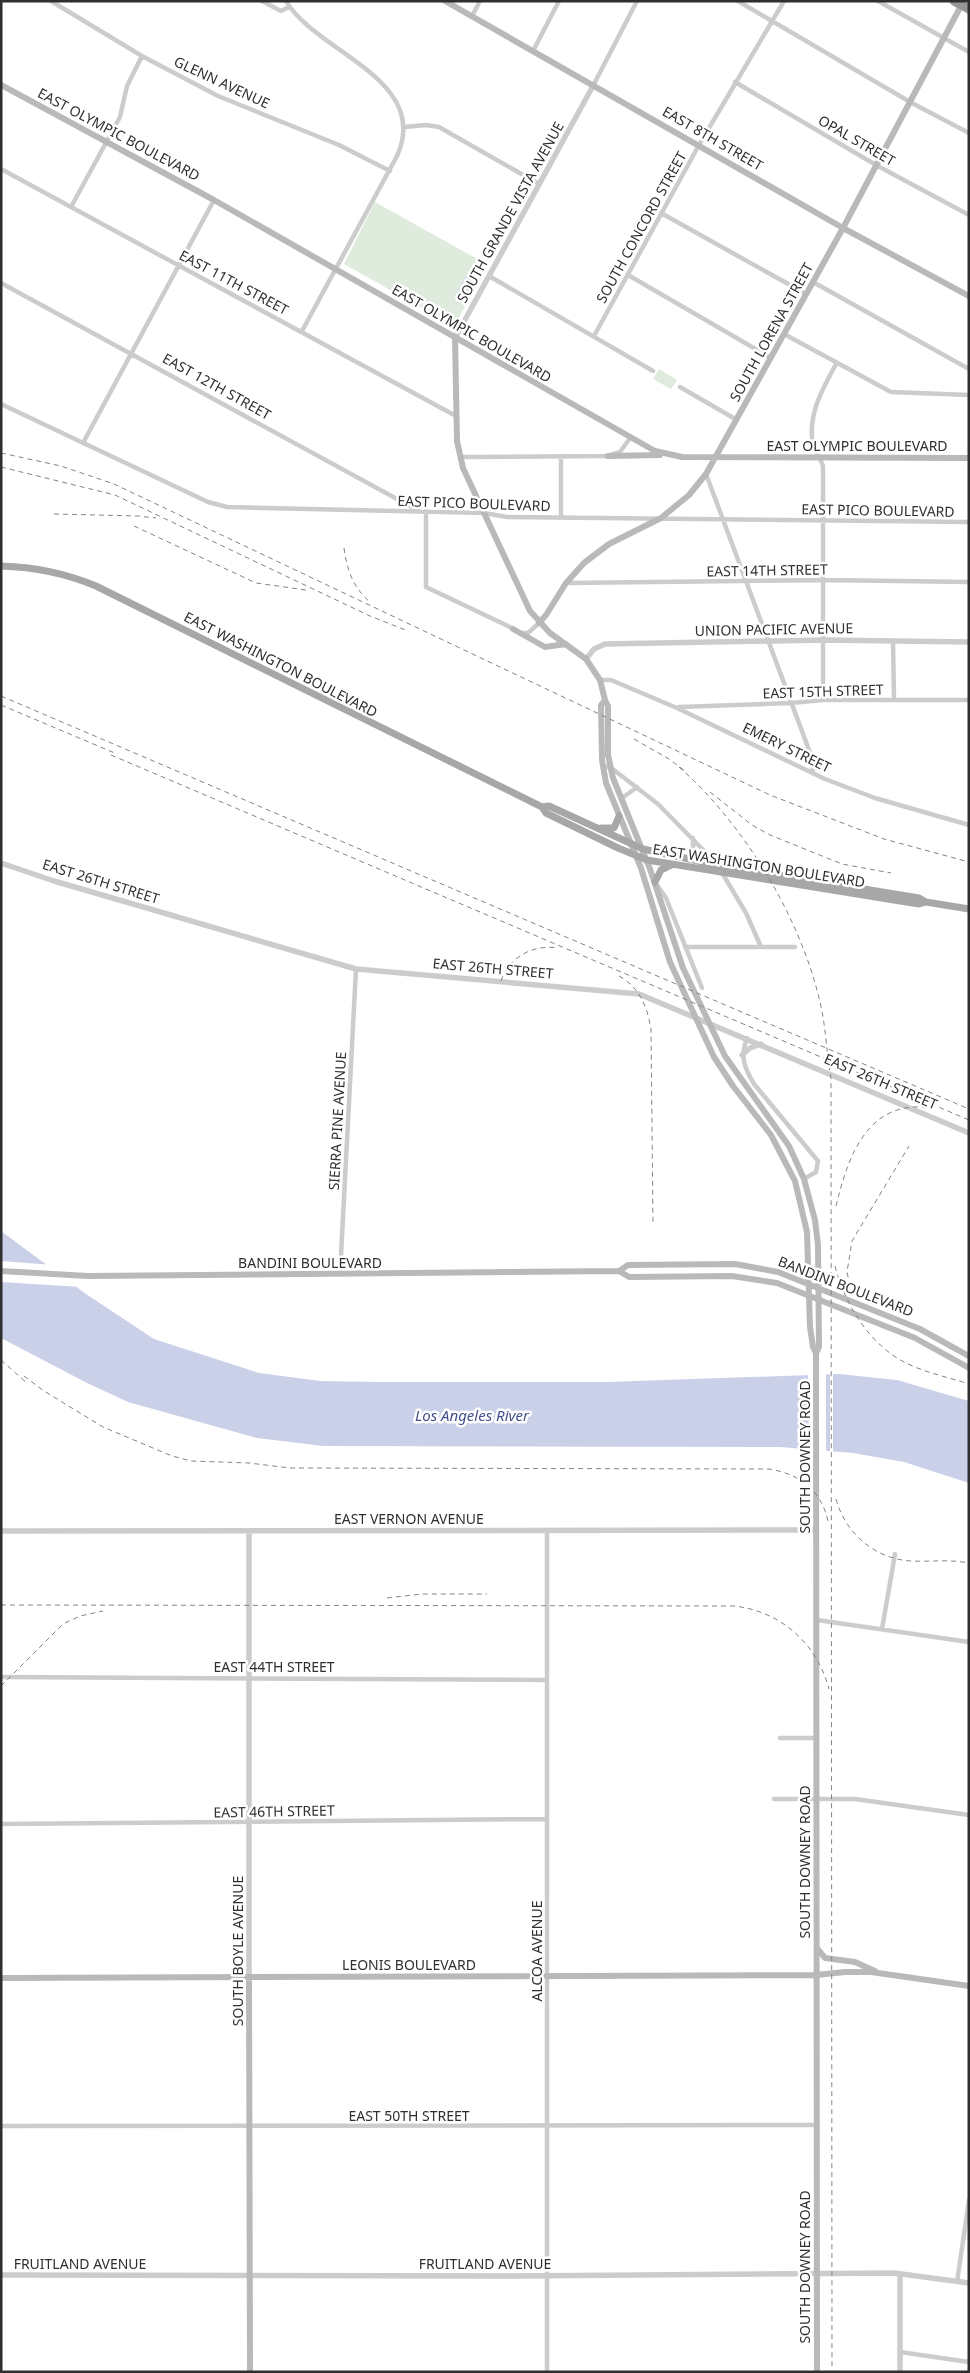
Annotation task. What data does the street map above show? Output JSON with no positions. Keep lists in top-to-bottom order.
{
  "streets": {
    "main road": [
      "EAST OLYMPIC BOULEVARD",
      "EAST 8TH STREET",
      "SOUTH GRANDE VISTA AVENUE",
      "SOUTH LORENA STREET",
      "EAST WASHINGTON BOULEVARD",
      "BANDINI BOULEVARD",
      "SOUTH DOWNEY ROAD",
      "SOUTH BOYLE AVENUE",
      "LEONIS BOULEVARD"
    ],
    "street": [
      "GLENN AVENUE",
      "OPAL STREET",
      "SOUTH CONCORD STREET",
      "EAST 11TH STREET",
      "EAST 12TH STREET",
      "EAST PICO BOULEVARD",
      "EAST 14TH STREET",
      "UNION PACIFIC AVENUE",
      "EAST 15TH STREET",
      "EMERY STREET",
      "EAST 26TH STREET",
      "SIERRA PINE AVENUE",
      "EAST VERNON AVENUE",
      "EAST 44TH STREET",
      "EAST 46TH STREET",
      "ALCOA AVENUE",
      "EAST 50TH STREET",
      "FRUITLAND AVENUE"
    ]
  },
  "crossings": [
    ["EAST OLYMPIC BOULEVARD", "SOUTH GRANDE VISTA AVENUE"],
    ["EAST OLYMPIC BOULEVARD", "SOUTH LORENA STREET"],
    ["EAST 8TH STREET", "SOUTH GRANDE VISTA AVENUE"],
    ["EAST 8TH STREET", "SOUTH CONCORD STREET"],
    ["EAST 8TH STREET", "SOUTH LORENA STREET"],
    ["OPAL STREET", "SOUTH CONCORD STREET"],
    ["OPAL STREET", "SOUTH LORENA STREET"],
    ["SOUTH GRANDE VISTA AVENUE", "EAST 11TH STREET"],
    ["SOUTH GRANDE VISTA AVENUE", "SOUTH LORENA STREET"],
    ["SOUTH GRANDE VISTA AVENUE", "EAST PICO BOULEVARD"],
    ["SOUTH GRANDE VISTA AVENUE", "UNION PACIFIC AVENUE"],
    ["SOUTH GRANDE VISTA AVENUE", "EAST WASHINGTON BOULEVARD"],
    ["SOUTH GRANDE VISTA AVENUE", "EMERY STREET"],
    ["SOUTH GRANDE VISTA AVENUE", "SOUTH DOWNEY ROAD"],
    ["SOUTH LORENA STREET", "EAST PICO BOULEVARD"],
    ["SOUTH LORENA STREET", "EAST 14TH STREET"],
    ["EAST 12TH STREET", "EAST PICO BOULEVARD"],
    ["EAST WASHINGTON BOULEVARD", "SOUTH DOWNEY ROAD"],
    ["EAST 15TH STREET", "EMERY STREET"],
    ["EAST 26TH STREET", "SIERRA PINE AVENUE"],
    ["SIERRA PINE AVENUE", "BANDINI BOULEVARD"],
    ["BANDINI BOULEVARD", "SOUTH DOWNEY ROAD"],
    ["SOUTH DOWNEY ROAD", "EAST VERNON AVENUE"],
    ["SOUTH DOWNEY ROAD", "LEONIS BOULEVARD"],
    ["SOUTH DOWNEY ROAD", "EAST 50TH STREET"],
    ["SOUTH DOWNEY ROAD", "FRUITLAND AVENUE"],
    ["EAST VERNON AVENUE", "SOUTH BOYLE AVENUE"],
    ["EAST VERNON AVENUE", "ALCOA AVENUE"],
    ["EAST 44TH STREET", "SOUTH BOYLE AVENUE"],
    ["EAST 44TH STREET", "ALCOA AVENUE"],
    ["EAST 46TH STREET", "SOUTH BOYLE AVENUE"],
    ["EAST 46TH STREET", "ALCOA AVENUE"],
    ["SOUTH BOYLE AVENUE", "LEONIS BOULEVARD"],
    ["SOUTH BOYLE AVENUE", "EAST 50TH STREET"],
    ["SOUTH BOYLE AVENUE", "FRUITLAND AVENUE"],
    ["ALCOA AVENUE", "LEONIS BOULEVARD"],
    ["ALCOA AVENUE", "EAST 50TH STREET"],
    ["ALCOA AVENUE", "FRUITLAND AVENUE"]
  ],
  "water": ["Los Angeles River"]
}
